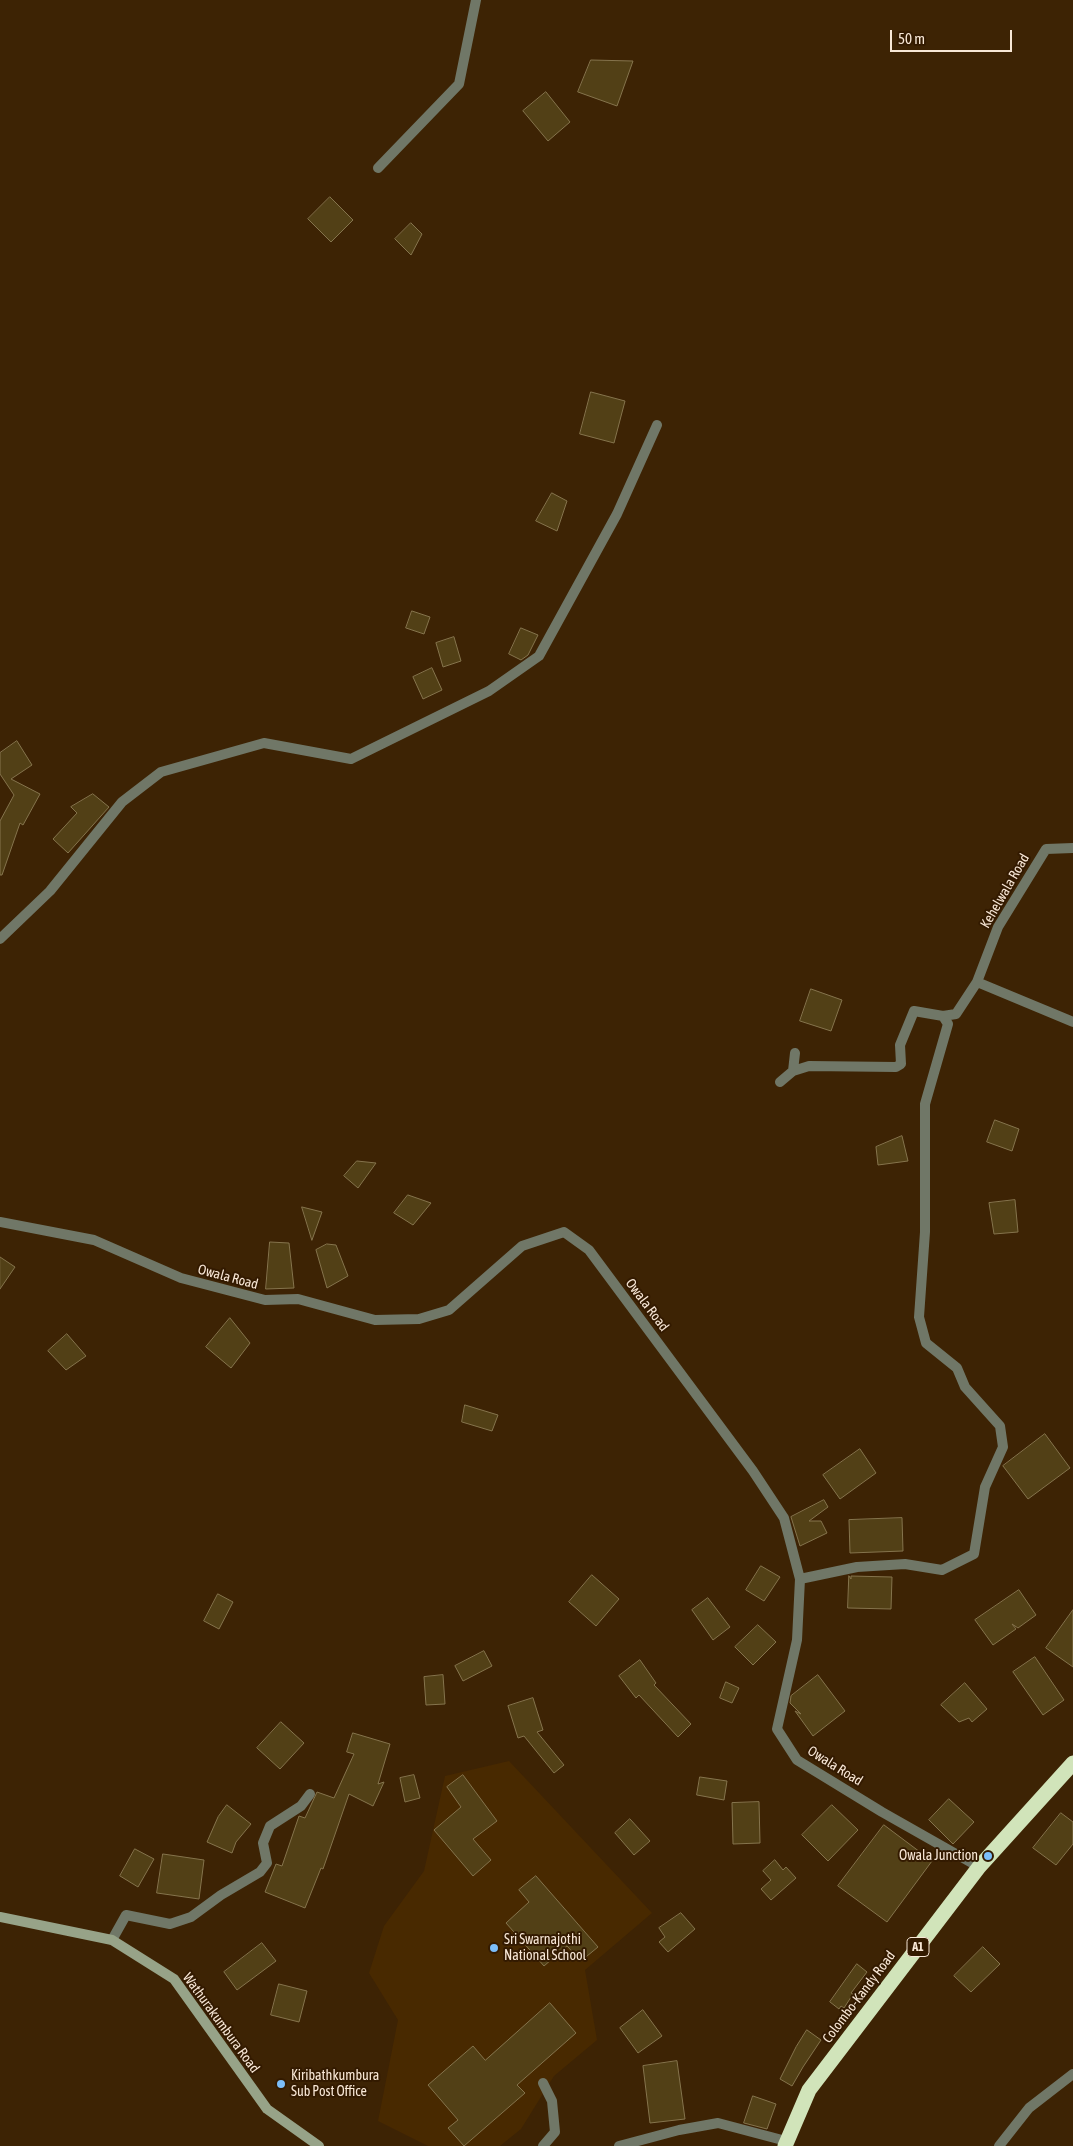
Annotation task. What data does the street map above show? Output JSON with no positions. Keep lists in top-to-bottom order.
{
  "streets": {
    "highway": ["A1", "Colombo-Kandy Road"],
    "main road": ["Wathurakumbura Road"],
    "street": ["Kehelwala Road", "Owala Road"]
  },
  "crossings": [
    ["Owala Road", "Colombo-Kandy Road"]
  ],
  "places": ["Owala Junction", "Sri Swarnajothi National School", "Kiribathkumbura Sub Post Office"],
  "scale_bar": "50 m"
}
